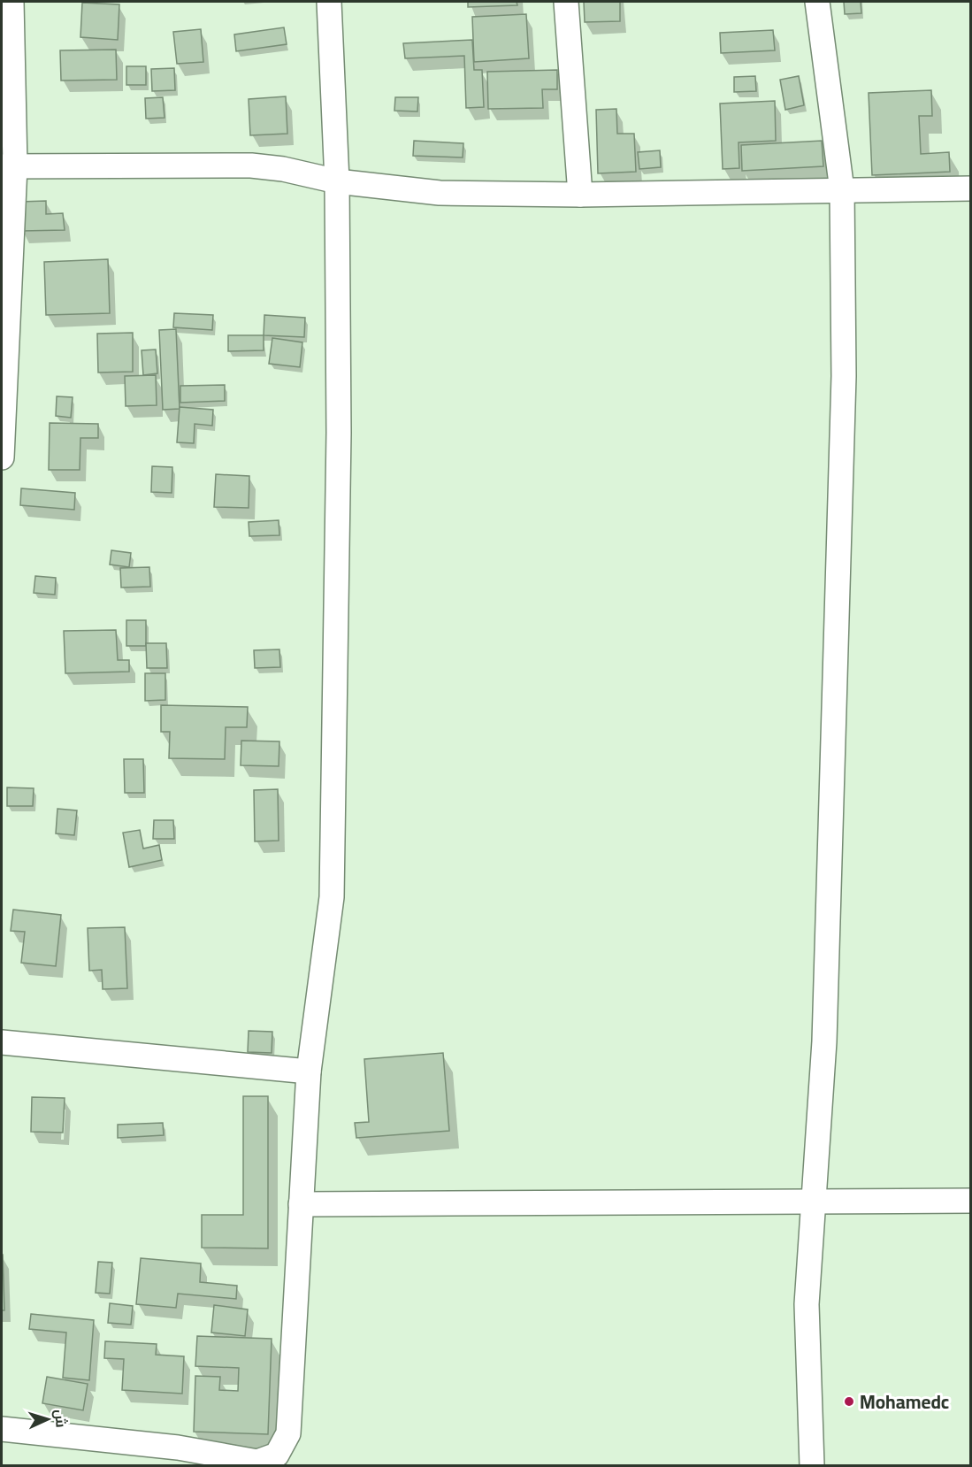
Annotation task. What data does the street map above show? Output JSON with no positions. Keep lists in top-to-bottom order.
{
  "places": ["Mohamedc"],
  "north": "right"
}
